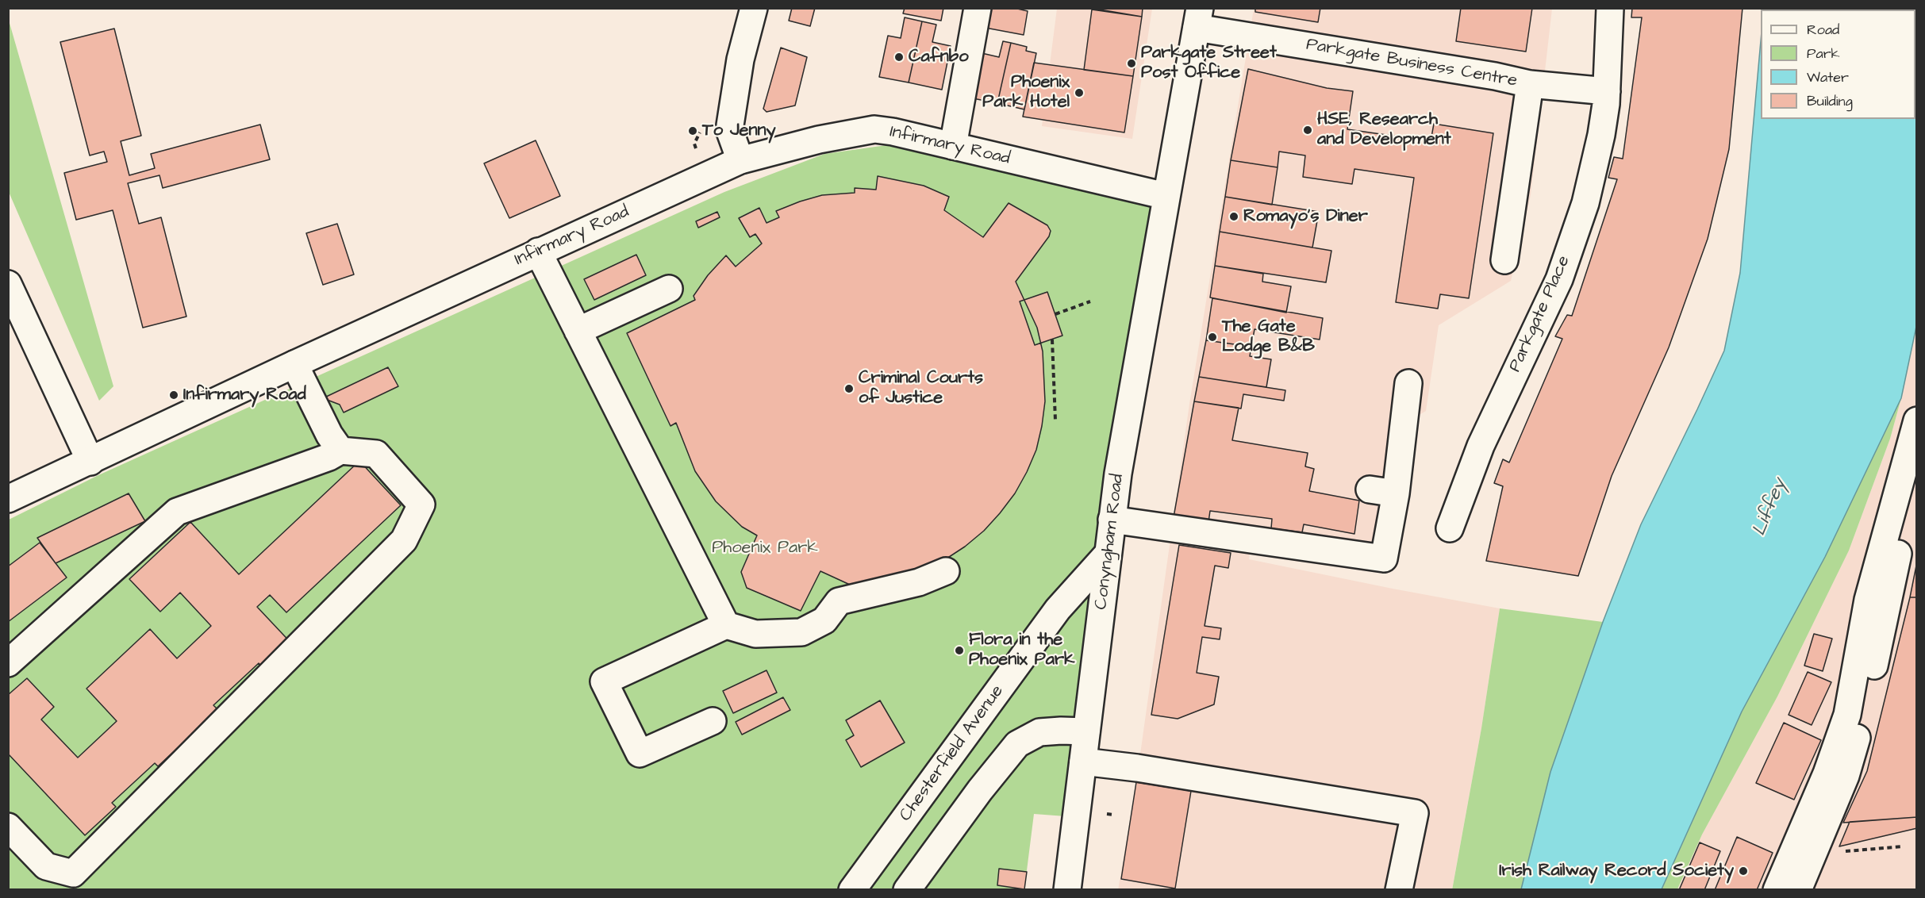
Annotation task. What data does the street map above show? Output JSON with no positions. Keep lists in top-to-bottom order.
{
  "streets": {
    "main road": [
      "Parkgate Business Centre",
      "Infirmary Road",
      "Parkgate Place",
      "Conyngham Road",
      "Chesterfield Avenue"
    ]
  },
  "crossings": [
    ["Parkgate Business Centre", "Conyngham Road"],
    ["Infirmary Road", "Conyngham Road"],
    ["Conyngham Road", "Chesterfield Avenue"]
  ],
  "water": ["Liffey"],
  "parks": ["Phoenix Park"],
  "places": [
    "Cafnbo",
    "Parkgate Street Post Office",
    "Phoenix Park Hotel",
    "HSE, Research and Development",
    "To Jenny",
    "Romayo's Diner",
    "The Gate Lodge B&B",
    "Criminal Courts of Justice",
    "Infirmary Road",
    "Flora in the Phoenix Park",
    "Irish Railway Record Society"
  ],
  "legend": [
    "Road",
    "Park",
    "Water",
    "Building"
  ]
}
